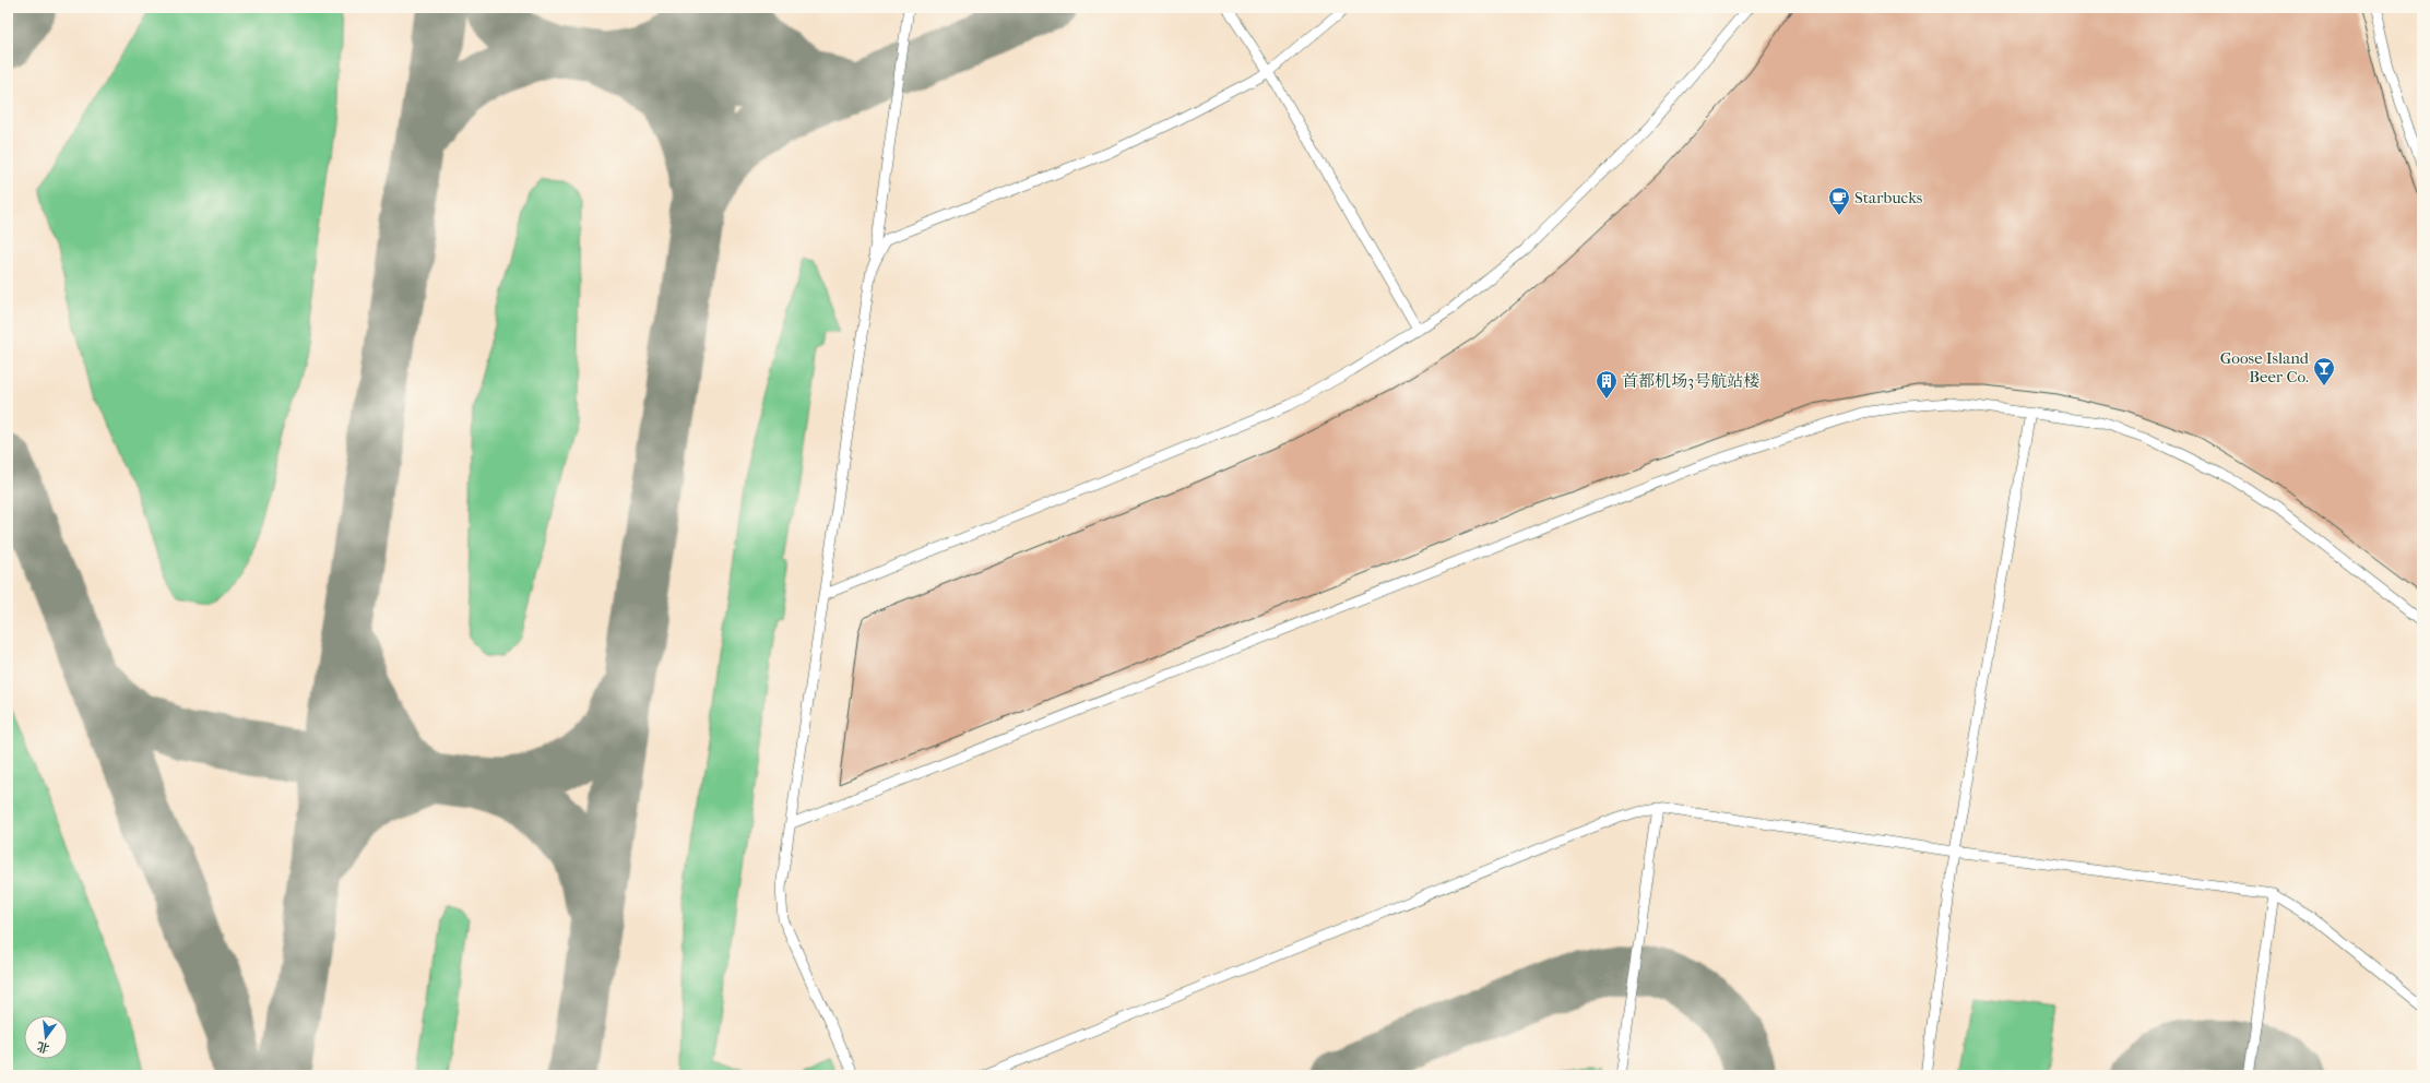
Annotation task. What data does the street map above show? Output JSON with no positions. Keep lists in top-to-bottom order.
{
  "places": {
    "cafe": ["Starbucks"],
    "bar": ["Goose Island Beer Co."],
    "building": ["首都机场3号航站楼"]
  },
  "north": "bottom"
}
